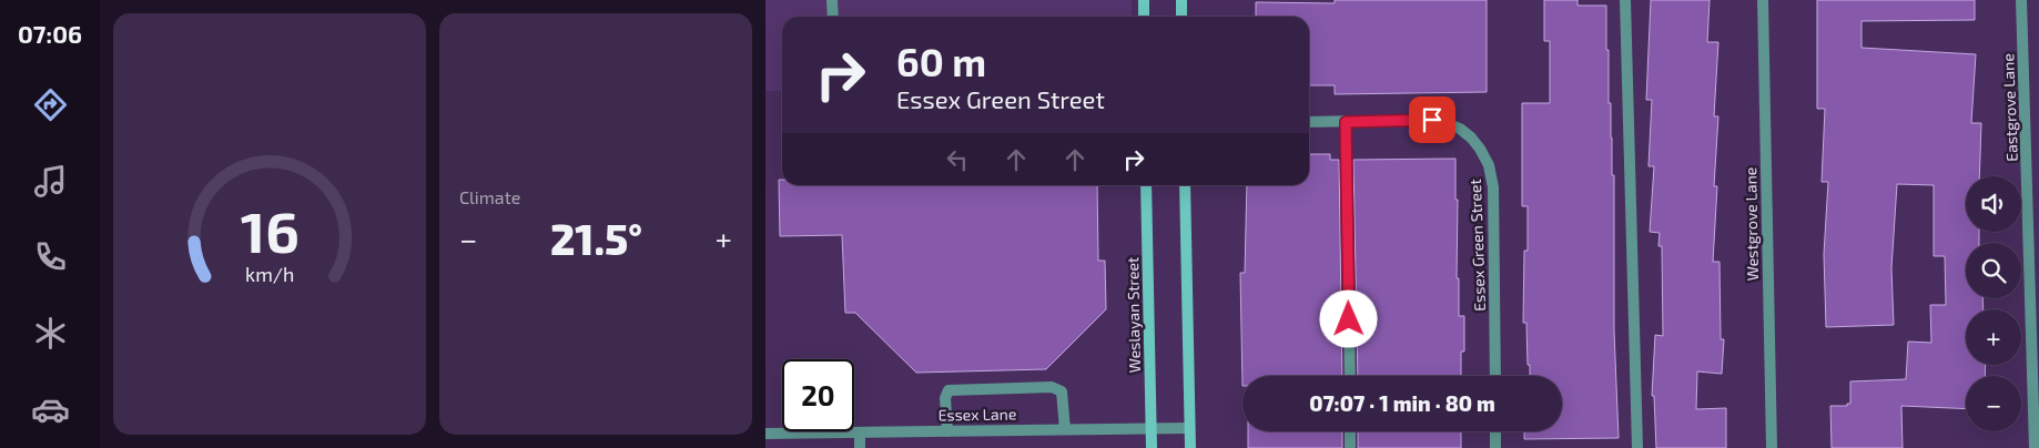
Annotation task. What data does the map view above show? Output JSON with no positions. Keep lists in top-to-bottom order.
{
  "streets": {
    "main road": ["Weslayan Street"],
    "street": [
      "Eastgrove Lane",
      "Westgrove Lane",
      "Essex Green Street",
      "Essex Lane"
    ]
  },
  "crossings": [
    ["Weslayan Street", "Essex Lane"]
  ],
  "page": {
    "tabs": "07:06",
    "tile": "Climate",
    "turn": ["60 m", "Essex Green Street"],
    "map_buttons": ["+", "−"],
    "heat": ["−", "21.5°", "+"],
    "limit": "20",
    "trip": "07:07 · 1 min · 80 m",
    "gauge": ["16", "km/h"]
  }
}
